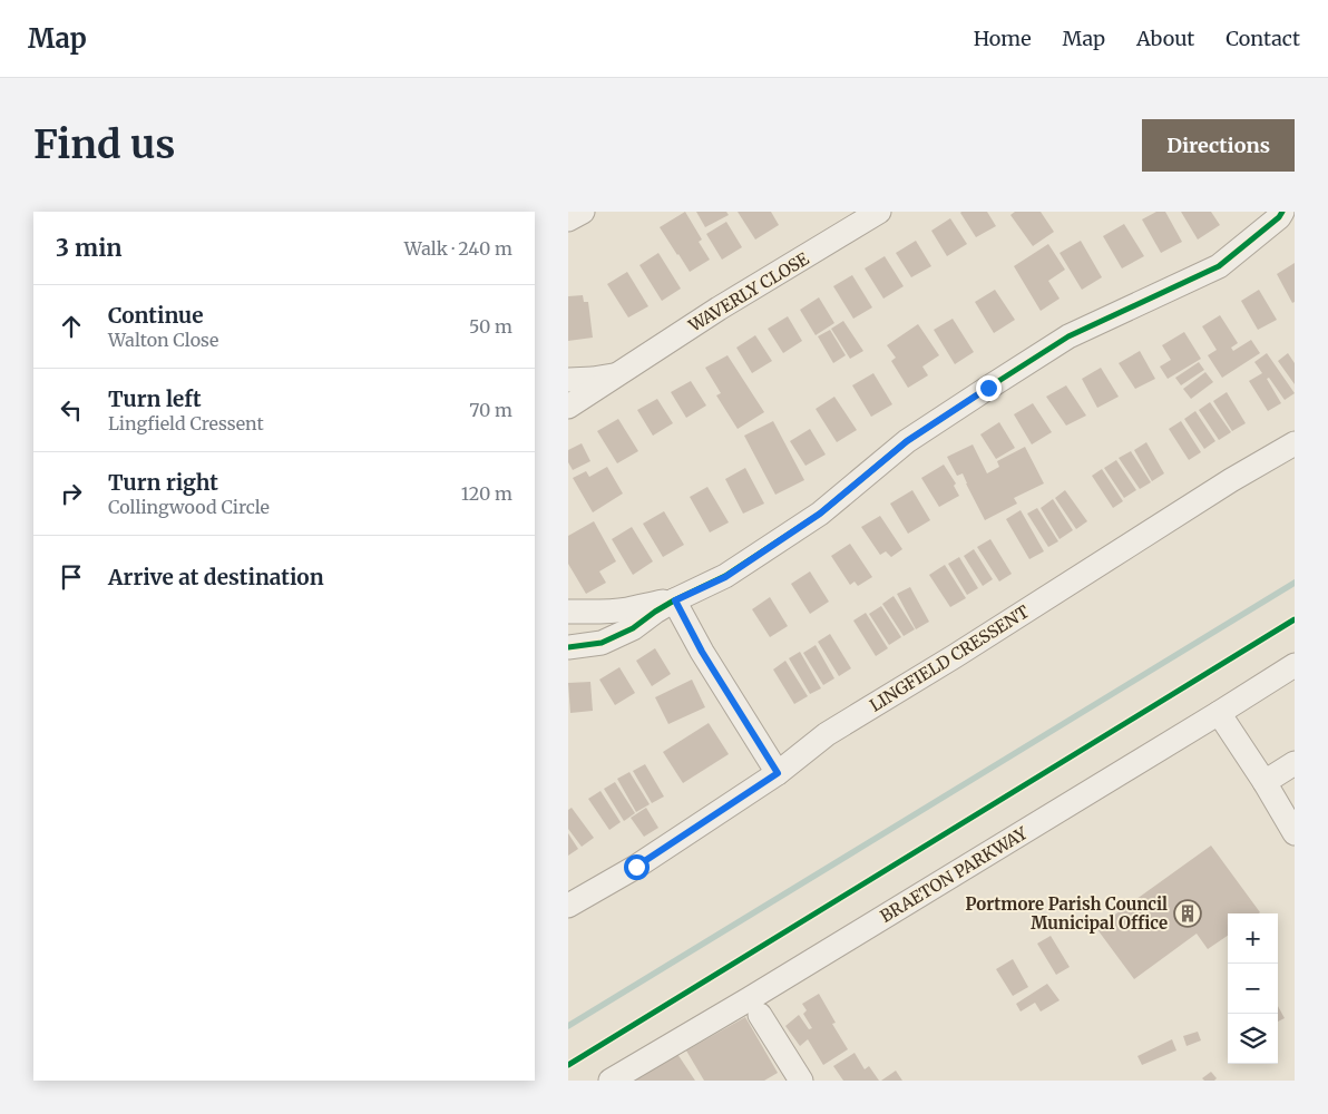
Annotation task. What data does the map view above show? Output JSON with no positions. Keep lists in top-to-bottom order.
{
  "streets": {
    "street": ["WAVERLY CLOSE", "LINGFIELD CRESSENT", "BRAETON PARKWAY"]
  },
  "places": {
    "building": ["Portmore Parish Council Municipal Office"]
  },
  "page": {
    "header": "Map",
    "nav": [
      "Home",
      "Map",
      "About",
      "Contact"
    ],
    "buttons": "Directions",
    "title": "Find us",
    "heading": ["3 min", "Walk · 240 m"],
    "list": [
      ["Continue", "Walton Close", "50 m"],
      ["Turn left", "Lingfield Cressent", "70 m"],
      ["Turn right", "Collingwood Circle", "120 m"],
      "Arrive at destination"
    ],
    "map_buttons": ["+", "−"]
  }
}
